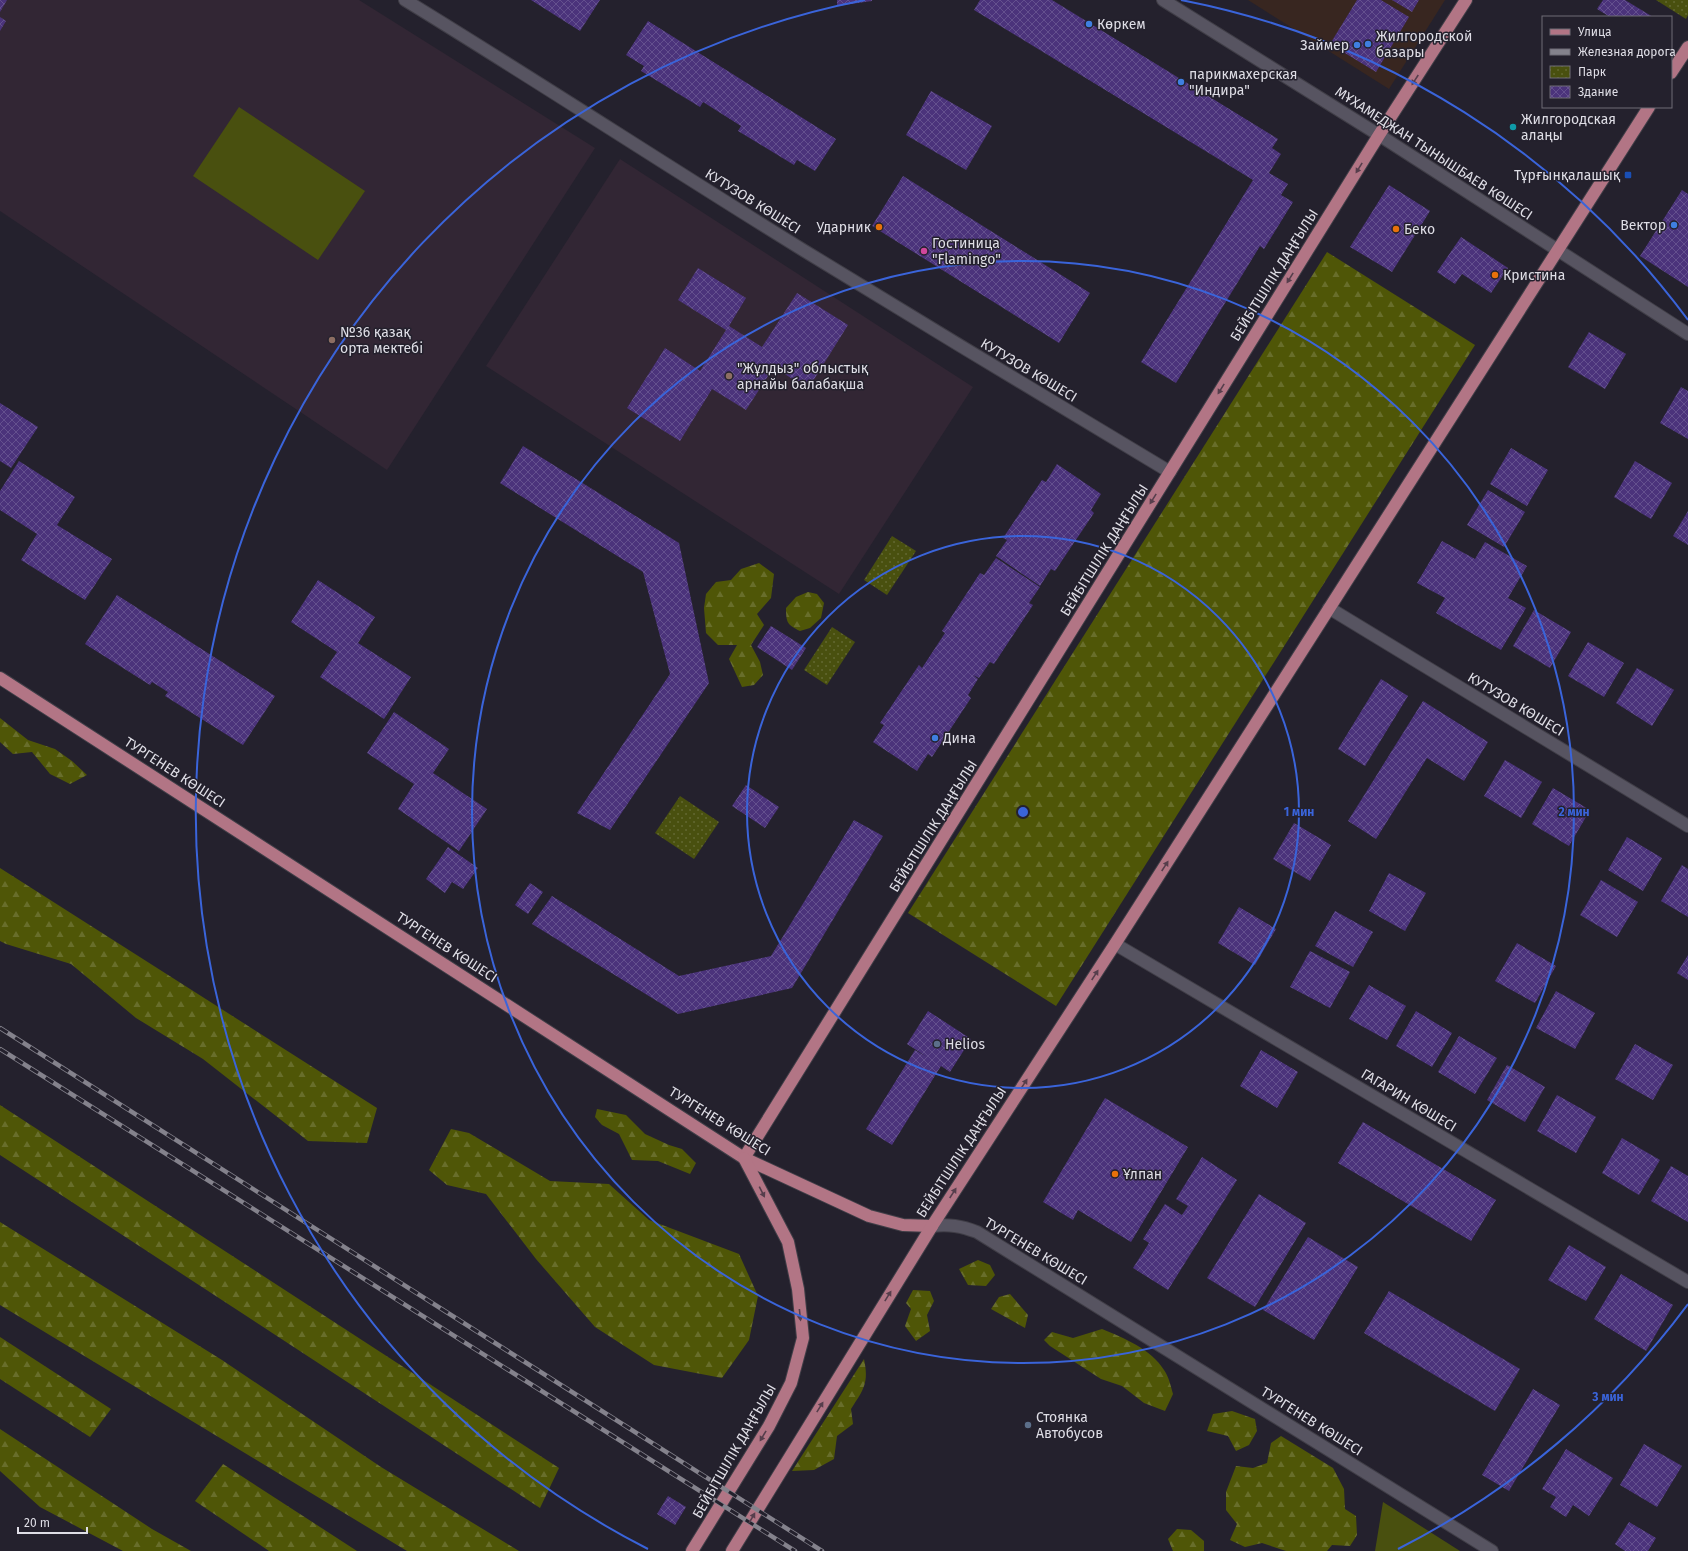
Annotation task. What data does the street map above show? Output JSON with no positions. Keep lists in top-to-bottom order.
{
  "streets": {
    "main road": ["БЕЙБІТШІЛІК ДАҢҒЫЛЫ", "ТУРГЕНЕВ КӨШЕСІ"],
    "street": ["МҰХАМЕДЖАН ТЫНЫШБАЕВ КӨШЕСІ", "КУТУЗОВ КӨШЕСІ", "ГАГАРИН КӨШЕСІ"]
  },
  "crossings": [
    ["МҰХАМЕДЖАН ТЫНЫШБАЕВ КӨШЕСІ", "БЕЙБІТШІЛІК ДАҢҒЫЛЫ"],
    ["КУТУЗОВ КӨШЕСІ", "БЕЙБІТШІЛІК ДАҢҒЫЛЫ"],
    ["БЕЙБІТШІЛІК ДАҢҒЫЛЫ", "ТУРГЕНЕВ КӨШЕСІ"],
    ["БЕЙБІТШІЛІК ДАҢҒЫЛЫ", "ГАГАРИН КӨШЕСІ"]
  ],
  "places": {
    "other": [
      "Көркем",
      "Жилгородской базары",
      "Займер",
      "парикмахерская \"Индира\"",
      "Жилгородская алаңы",
      "Вектор",
      "Ударник",
      "Беко",
      "Гостиница \"Flamingo\"",
      "Кристина",
      "№36 қазақ орта мектебі",
      "\"Жұлдыз\" облыстық арнайы балабақша",
      "Дина",
      "Helios",
      "Ұлпан",
      "Стоянка Автобусов"
    ],
    "transit": ["Тұрғынқалашық"]
  },
  "legend": [
    "Улица",
    "Железная дорога",
    "Парк",
    "Здание"
  ],
  "scale_bar": "20 m",
  "rings": ["1 мин", "2 мин", "3 мин"]
}
